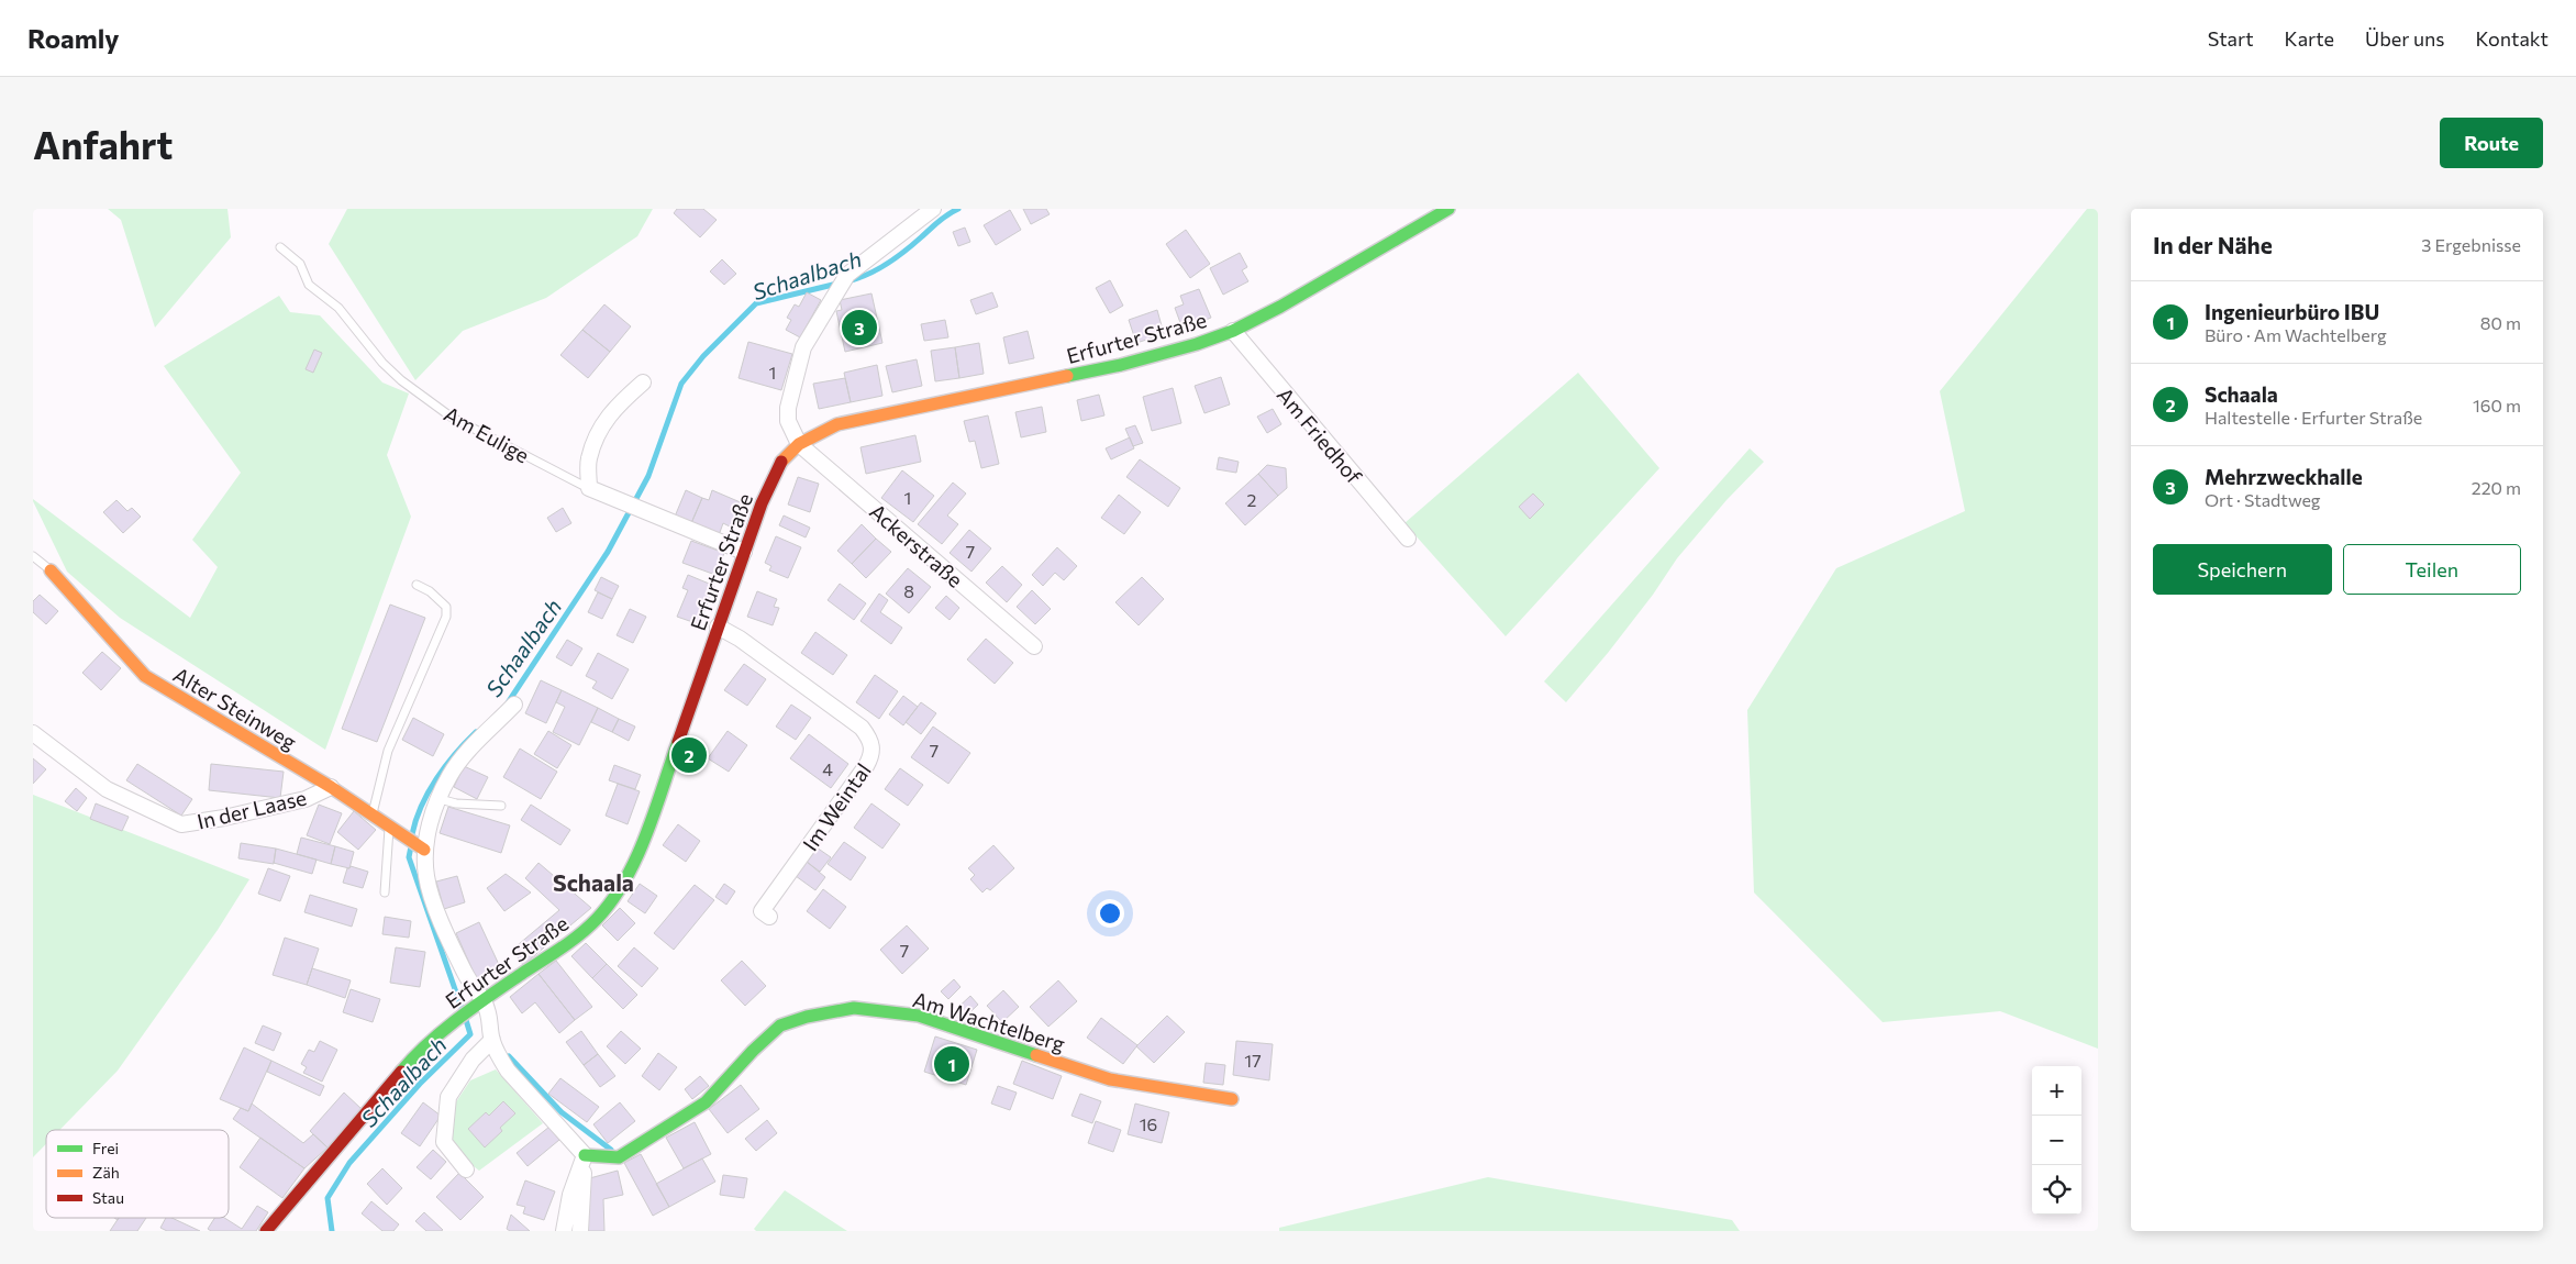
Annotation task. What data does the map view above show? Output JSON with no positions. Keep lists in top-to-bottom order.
{
  "streets": {
    "street": [
      "Erfurter Straße",
      "Am Eulige",
      "Am Friedhof",
      "Ackerstraße",
      "Alter Steinweg",
      "Im Weintal",
      "In der Laase",
      "Am Wachtelberg"
    ]
  },
  "crossings": [
    ["Erfurter Straße", "Am Eulige"],
    ["Erfurter Straße", "Am Friedhof"],
    ["Erfurter Straße", "Ackerstraße"],
    ["Erfurter Straße", "Im Weintal"],
    ["Alter Steinweg", "In der Laase"]
  ],
  "districts": ["Schaala"],
  "water": ["Schaalbach"],
  "house_numbers": [
    "1",
    "1",
    "2",
    "7",
    "8",
    "7",
    "4",
    "7",
    "17",
    "16"
  ],
  "legend": ["Frei", "Zäh", "Stau"],
  "page": {
    "header": "Roamly",
    "nav": [
      "Start",
      "Karte",
      "Über uns",
      "Kontakt"
    ],
    "buttons": [
      "Route",
      ["Speichern", "Teilen"]
    ],
    "title": "Anfahrt",
    "heading": ["In der Nähe", "3 Ergebnisse"],
    "list": [
      {
        "mark": "1",
        "name": "Ingenieurbüro IBU",
        "note": "Büro · Am Wachtelberg",
        "value": "80 m"
      },
      {
        "mark": "2",
        "name": "Schaala",
        "note": "Haltestelle · Erfurter Straße",
        "value": "160 m"
      },
      {
        "mark": "3",
        "name": "Mehrzweckhalle",
        "note": "Ort · Stadtweg",
        "value": "220 m"
      }
    ],
    "pins": ["3", "2", "1"],
    "map_buttons": ["+", "−"]
  }
}
